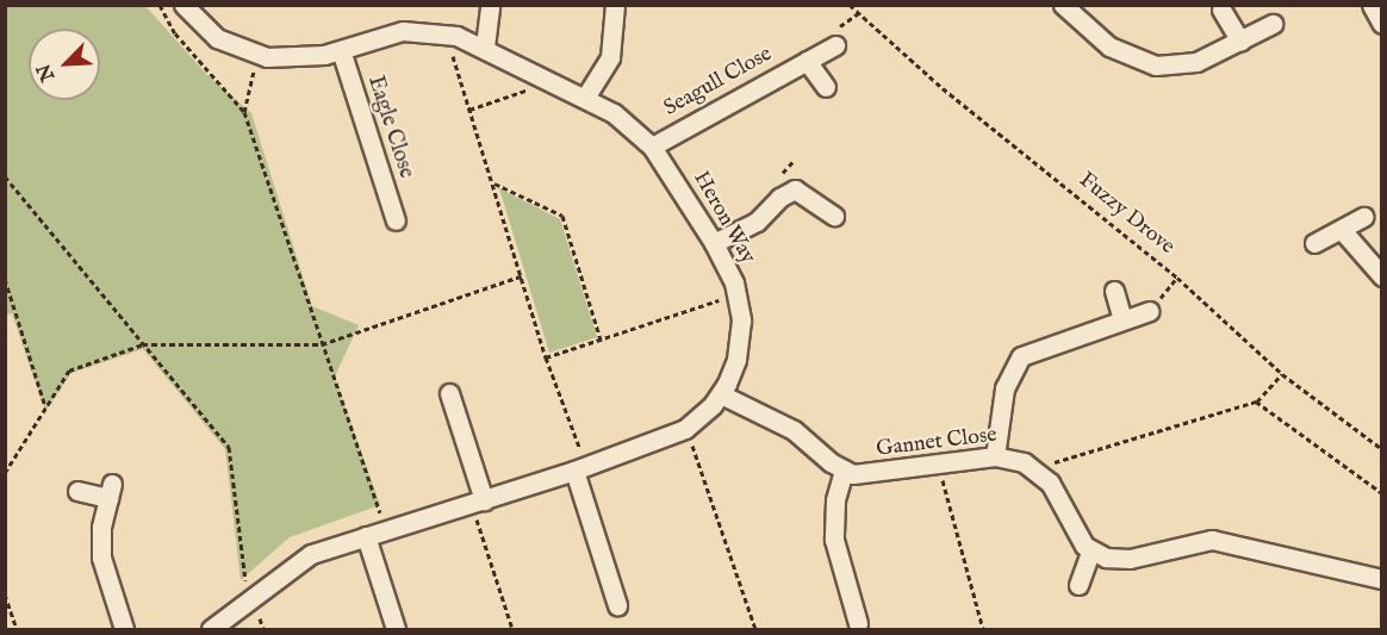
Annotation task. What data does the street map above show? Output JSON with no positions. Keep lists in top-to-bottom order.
{
  "streets": {
    "street": [
      "Seagull Close",
      "Eagle Close",
      "Heron Way",
      "Gannet Close"
    ],
    "path": ["Fuzzy Drove"]
  },
  "crossings": [
    ["Seagull Close", "Heron Way"],
    ["Eagle Close", "Heron Way"]
  ],
  "north": "bottom left"
}
